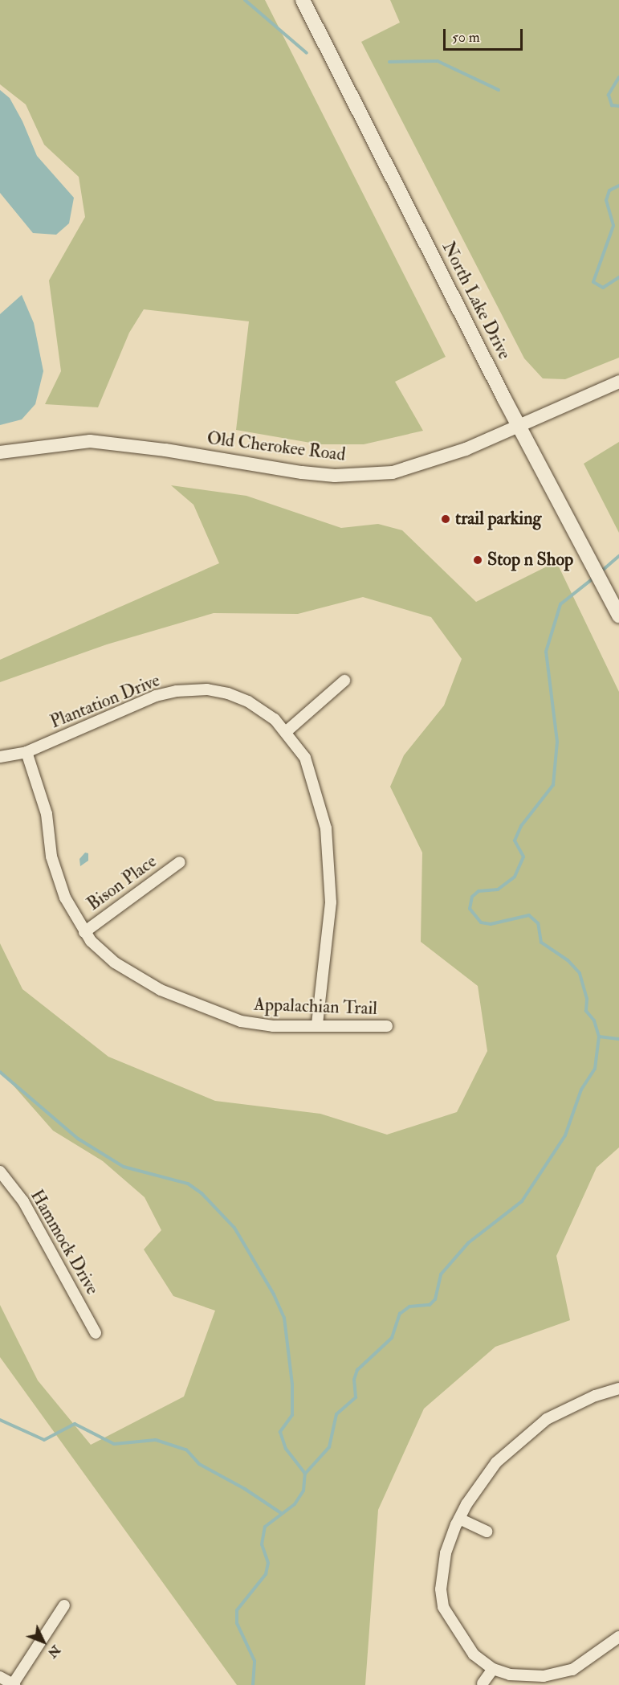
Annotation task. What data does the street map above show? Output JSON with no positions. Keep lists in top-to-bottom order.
{
  "streets": {
    "main road": ["North Lake Drive"],
    "street": [
      "Old Cherokee Road",
      "Plantation Drive",
      "Bison Place",
      "Appalachian Trail",
      "Hammock Drive"
    ]
  },
  "crossings": [
    ["North Lake Drive", "Old Cherokee Road"],
    ["Plantation Drive", "Appalachian Trail"],
    ["Bison Place", "Appalachian Trail"]
  ],
  "places": ["trail parking", "Stop n Shop"],
  "scale_bar": "50 m",
  "north": "bottom right"
}
